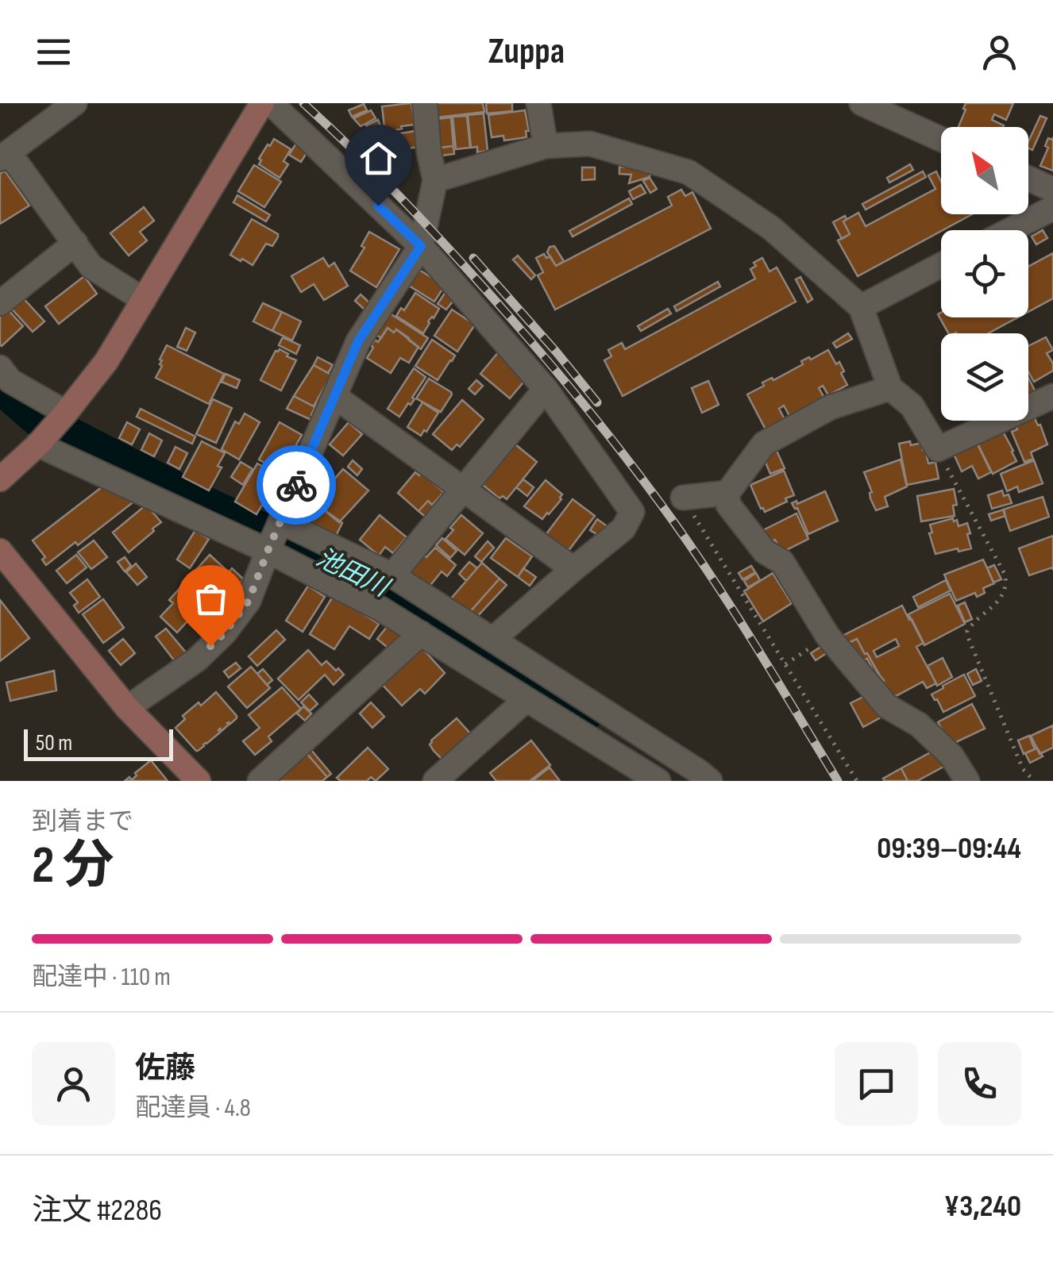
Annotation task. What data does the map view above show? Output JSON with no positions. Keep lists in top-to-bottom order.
{
  "water": ["池田川"],
  "scale_bar": "50 m",
  "north": "top left",
  "page": {
    "header": "Zuppa",
    "scale": "50 m",
    "heading": ["2 分", "到着まで", "09:39–09:44"],
    "panel": [
      "佐藤",
      "配達員 · 4.8",
      "注文 #2286",
      "¥3,240"
    ],
    "bar": "配達中 · 110 m"
  }
}
